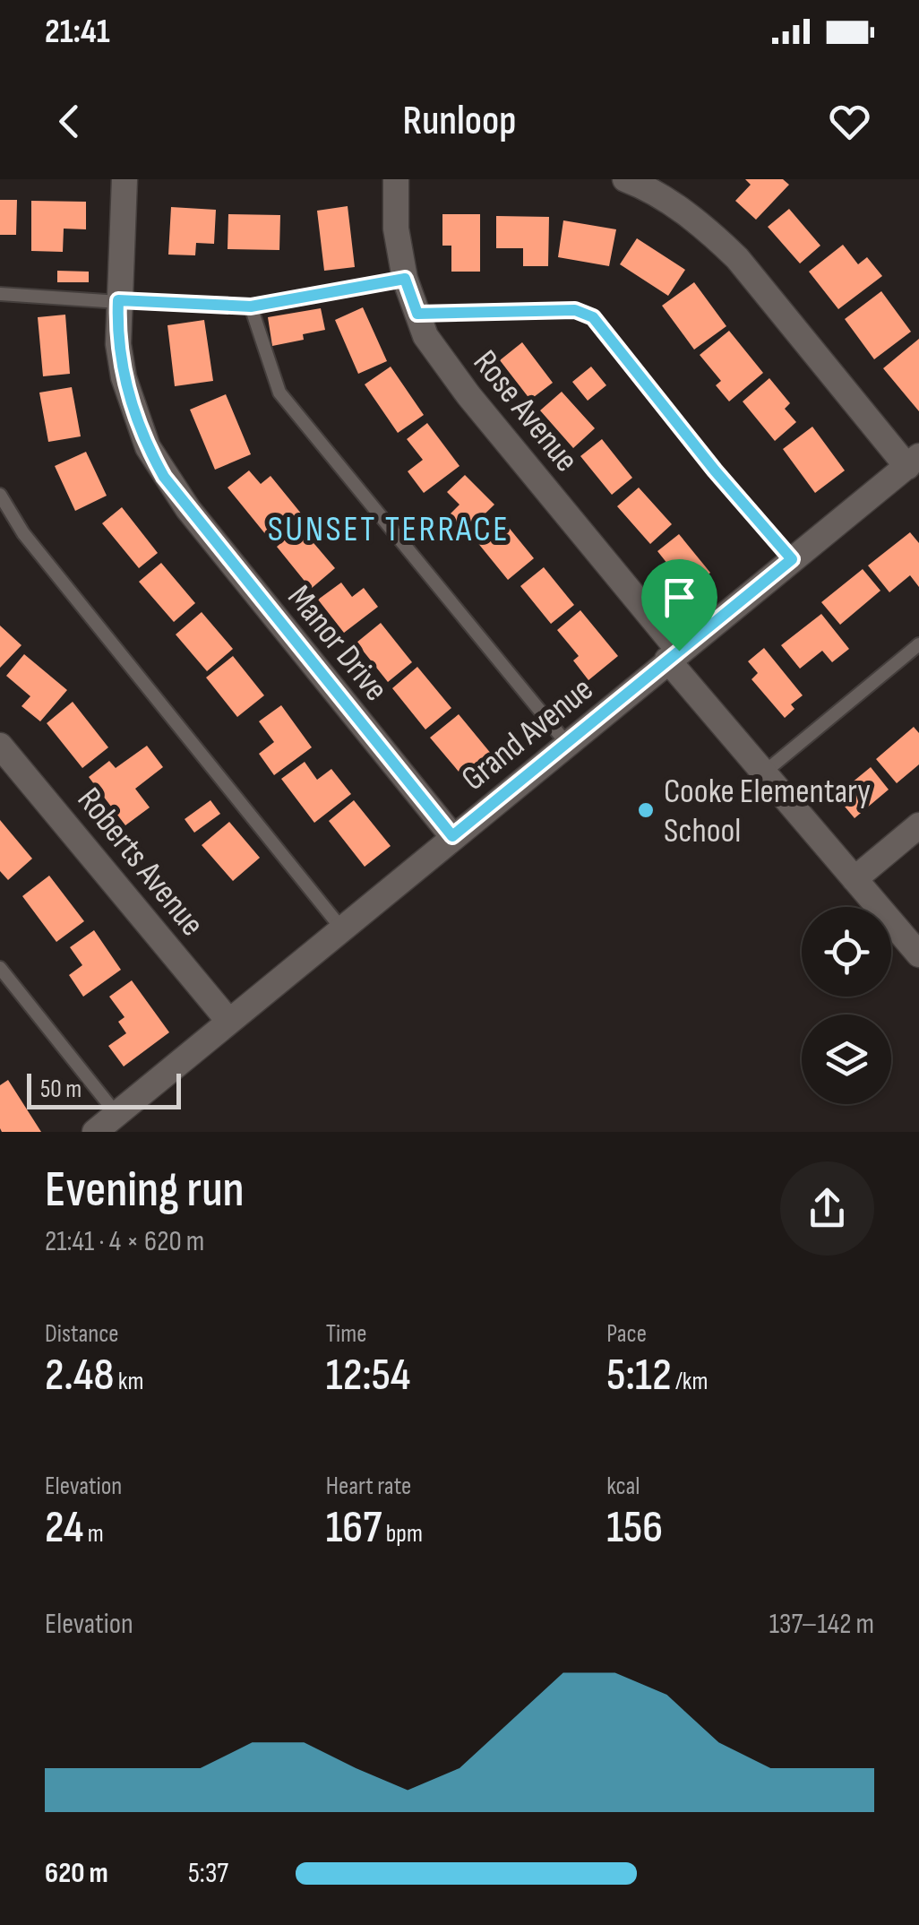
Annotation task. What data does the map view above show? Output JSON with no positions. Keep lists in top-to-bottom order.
{
  "streets": {
    "street": [
      "Rose Avenue",
      "Manor Drive",
      "Grand Avenue",
      "Roberts Avenue"
    ]
  },
  "crossings": [
    ["Rose Avenue", "Grand Avenue"],
    ["Manor Drive", "Grand Avenue"],
    ["Grand Avenue", "Roberts Avenue"]
  ],
  "districts": ["SUNSET TERRACE"],
  "places": ["Cooke Elementary School"],
  "scale_bar": "50 m",
  "page": {
    "status": "21:41",
    "header": "Runloop",
    "scale": "50 m",
    "heading": ["Evening run", "21:41 · 4 × 620 m"],
    "stats": [
      ["Distance", "2.48 km"],
      ["Time", "12:54"],
      ["Pace", "5:12 /km"],
      ["Elevation", "24 m"],
      ["Heart rate", "167 bpm"],
      ["kcal", "156"]
    ],
    "chart": ["Elevation", "137–142 m"],
    "list": [
      {
        "name": "620 m",
        "note": "5:37"
      }
    ]
  }
}
